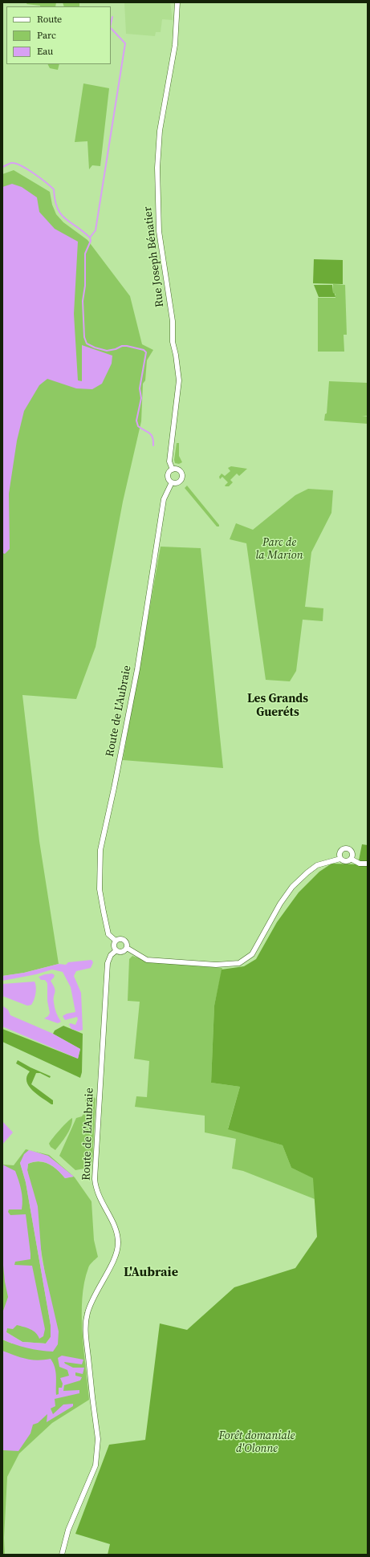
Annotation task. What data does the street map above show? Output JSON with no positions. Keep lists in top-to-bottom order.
{
  "streets": {
    "street": ["Rue Joseph Bénatier", "Route de L'Aubraie"]
  },
  "crossings": [
    ["Rue Joseph Bénatier", "Route de L'Aubraie"]
  ],
  "districts": ["Les Grands Gueréts", "L'Aubraie"],
  "parks": ["Parc de la Marion", "Forêt domaniale d'Olonne"],
  "legend": ["Route", "Parc", "Eau"]
}
